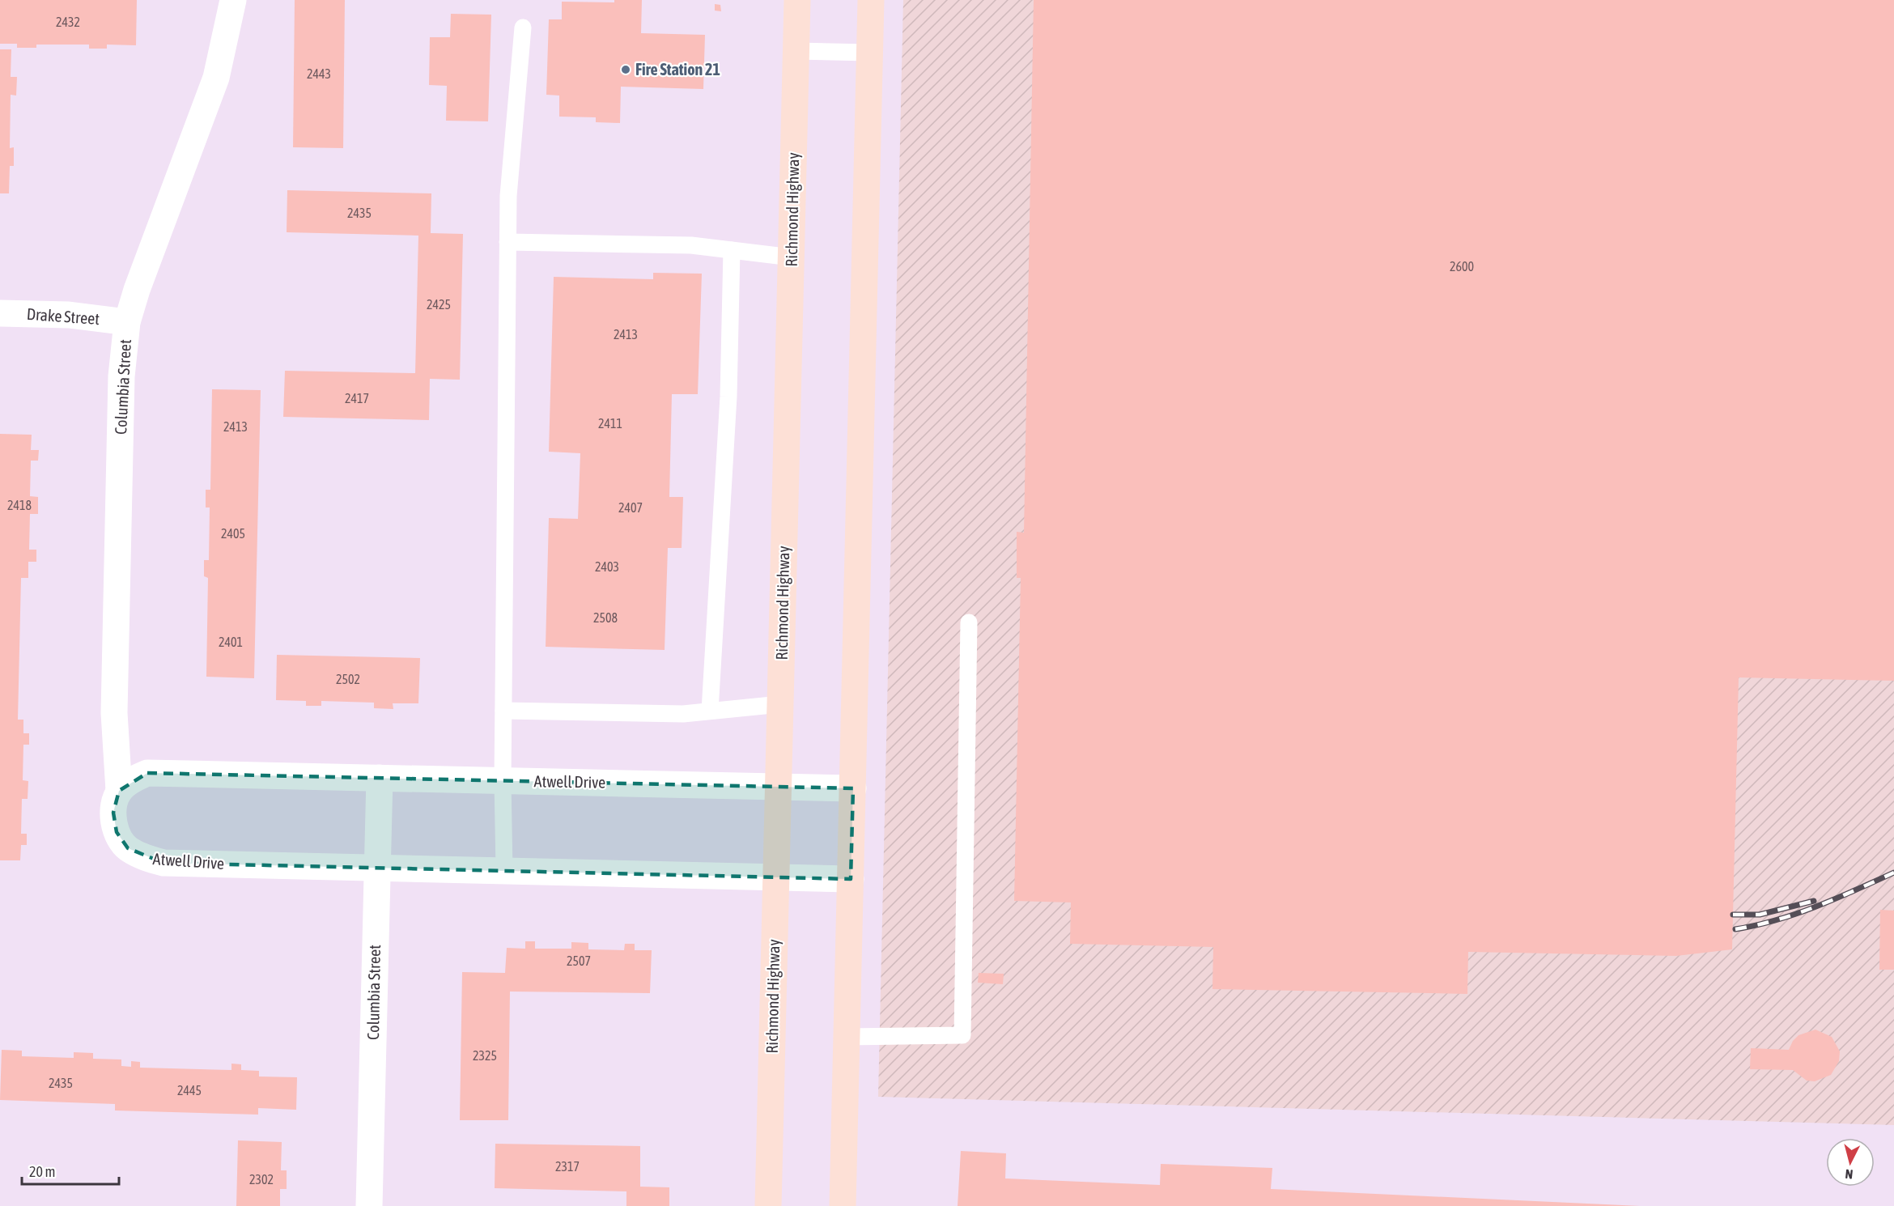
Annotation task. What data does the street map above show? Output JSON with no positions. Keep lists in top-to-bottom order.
{
  "streets": {
    "main road": ["Richmond Highway"],
    "street": ["Drake Street", "Columbia Street", "Atwell Drive"]
  },
  "crossings": [
    ["Richmond Highway", "Atwell Drive"],
    ["Drake Street", "Columbia Street"],
    ["Columbia Street", "Atwell Drive"]
  ],
  "places": ["Fire Station 21"],
  "house_numbers": [
    "2432",
    "2443",
    "2435",
    "2600",
    "2425",
    "2413",
    "2417",
    "2411",
    "2413",
    "2418",
    "2407",
    "2405",
    "2403",
    "2508",
    "2401",
    "2502",
    "2507",
    "2325",
    "2435",
    "2445",
    "2317",
    "2302"
  ],
  "scale_bar": "20 m",
  "north": "bottom"
}
